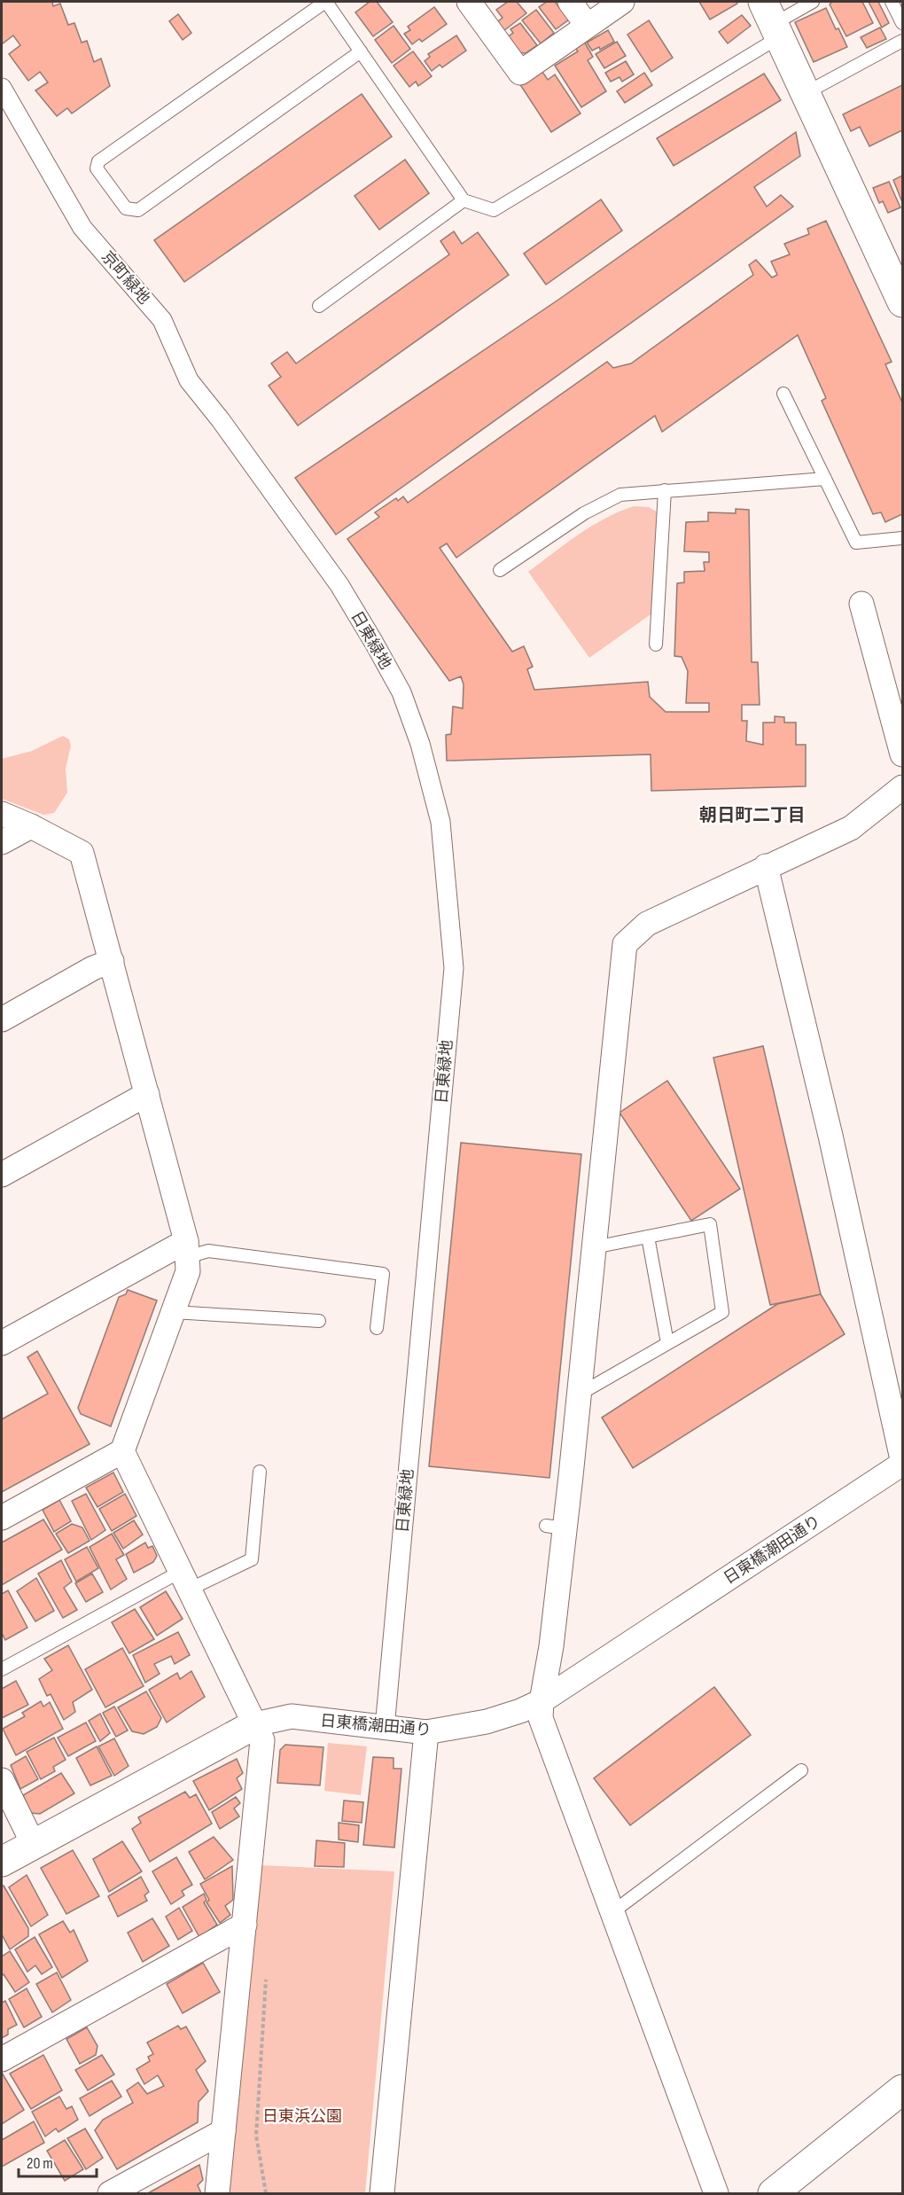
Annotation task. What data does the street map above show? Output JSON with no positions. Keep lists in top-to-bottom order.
{
  "streets": {
    "street": ["京町緑地", "日東緑地", "日東橋潮田通り"]
  },
  "crossings": [
    ["京町緑地", "日東緑地"],
    ["日東緑地", "日東橋潮田通り"]
  ],
  "districts": ["朝日町二丁目"],
  "parks": ["日東浜公園"],
  "scale_bar": "20 m"
}
